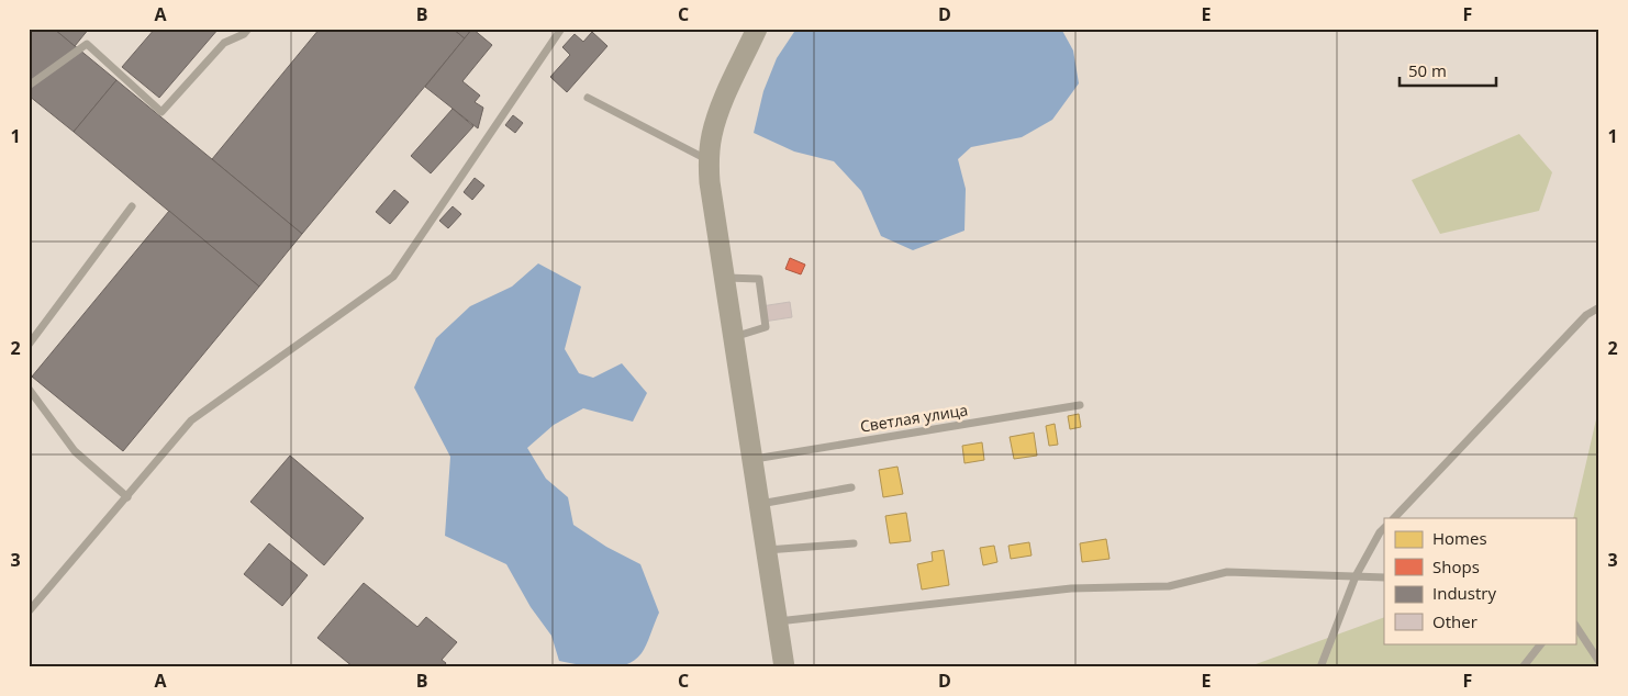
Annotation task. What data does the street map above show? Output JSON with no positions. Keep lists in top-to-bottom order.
{
  "streets": {
    "lane": ["Светлая улица"]
  },
  "legend": [
    "Homes",
    "Shops",
    "Industry",
    "Other"
  ],
  "scale_bar": "50 m",
  "grid": {
    "columns": [
      "A",
      "B",
      "C",
      "D",
      "E",
      "F"
    ],
    "rows": ["1", "2", "3"]
  }
}
